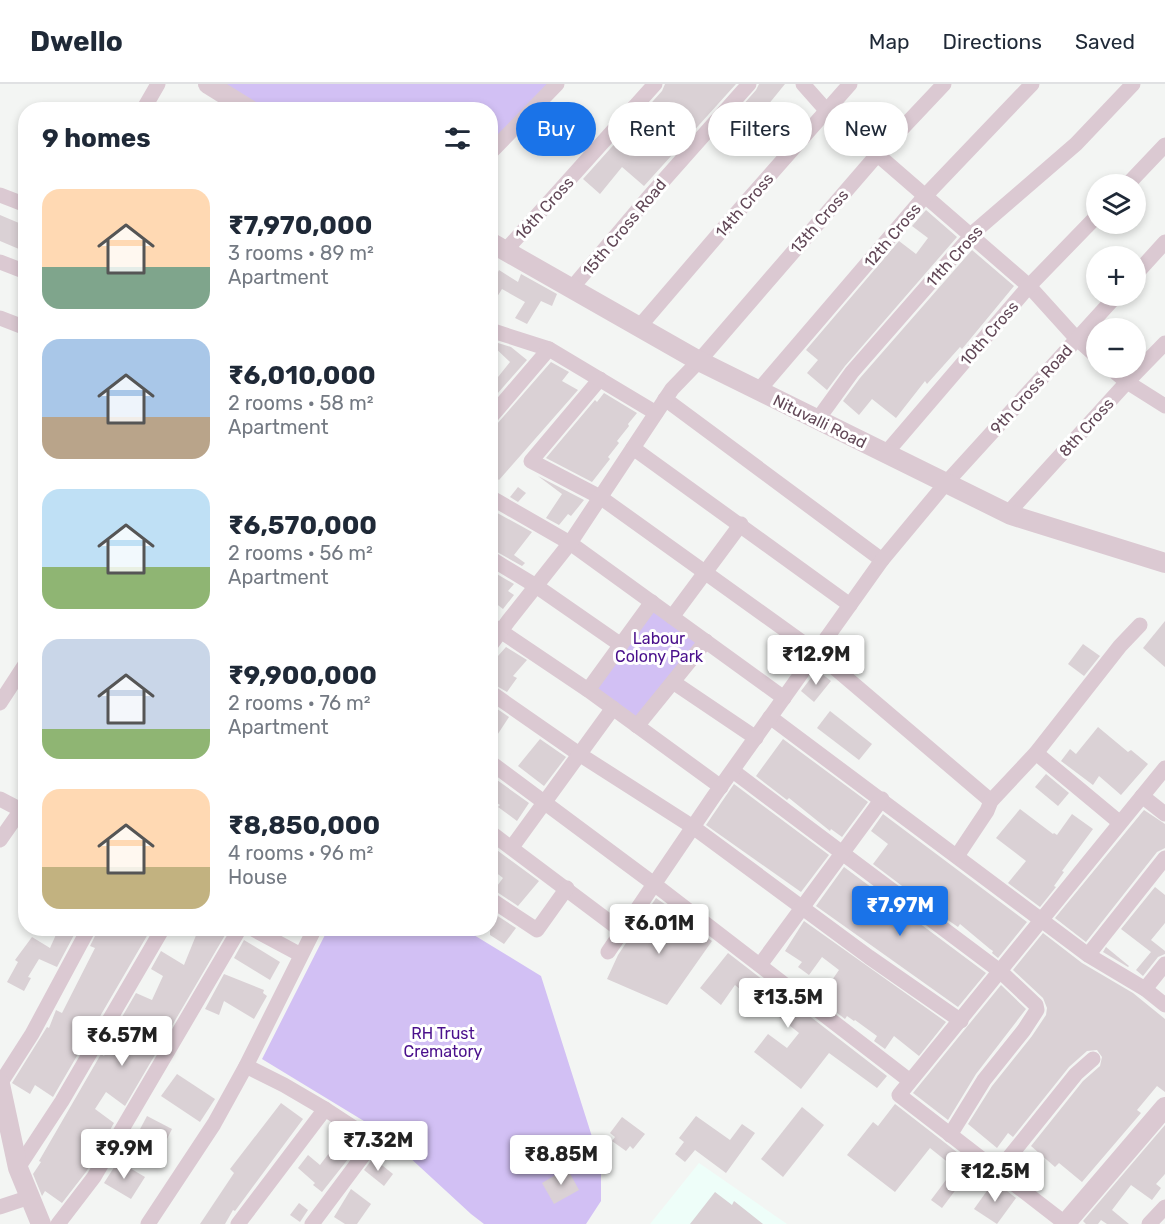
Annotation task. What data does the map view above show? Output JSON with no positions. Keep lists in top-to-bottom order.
{
  "streets": {
    "street": [
      "14th Cross",
      "16th Cross",
      "13th Cross",
      "15th Cross Road",
      "12th Cross",
      "11th Cross",
      "10th Cross",
      "9th Cross Road",
      "Nituvalli Road",
      "8th Cross"
    ]
  },
  "crossings": [
    ["14th Cross", "Nituvalli Road"],
    ["16th Cross", "Nituvalli Road"],
    ["13th Cross", "Nituvalli Road"],
    ["15th Cross Road", "Nituvalli Road"],
    ["12th Cross", "Nituvalli Road"],
    ["11th Cross", "Nituvalli Road"],
    ["10th Cross", "Nituvalli Road"],
    ["9th Cross Road", "Nituvalli Road"],
    ["Nituvalli Road", "8th Cross"]
  ],
  "parks": ["Labour Colony Park", "RH Trust Crematory"],
  "page": {
    "header": "Dwello",
    "nav": ["Map", "Directions", "Saved"],
    "chip": [
      "Buy",
      "Rent",
      "Filters",
      "New"
    ],
    "heading": "9 homes",
    "map_buttons": ["+", "−"],
    "list": [
      {
        "name": "₹7,970,000",
        "note": "3 rooms · 89 m² · Apartment"
      },
      {
        "name": "₹6,010,000",
        "note": "2 rooms · 58 m² · Apartment"
      },
      {
        "name": "₹6,570,000",
        "note": "2 rooms · 56 m² · Apartment"
      },
      {
        "name": "₹9,900,000",
        "note": "2 rooms · 76 m² · Apartment"
      },
      {
        "name": "₹8,850,000",
        "note": "4 rooms · 96 m² · House"
      }
    ],
    "price": [
      "₹12.9M",
      "₹7.97M",
      "₹6.01M",
      "₹13.5M",
      "₹6.57M",
      "₹7.32M",
      "₹9.9M",
      "₹8.85M",
      "₹12.5M"
    ]
  }
}
